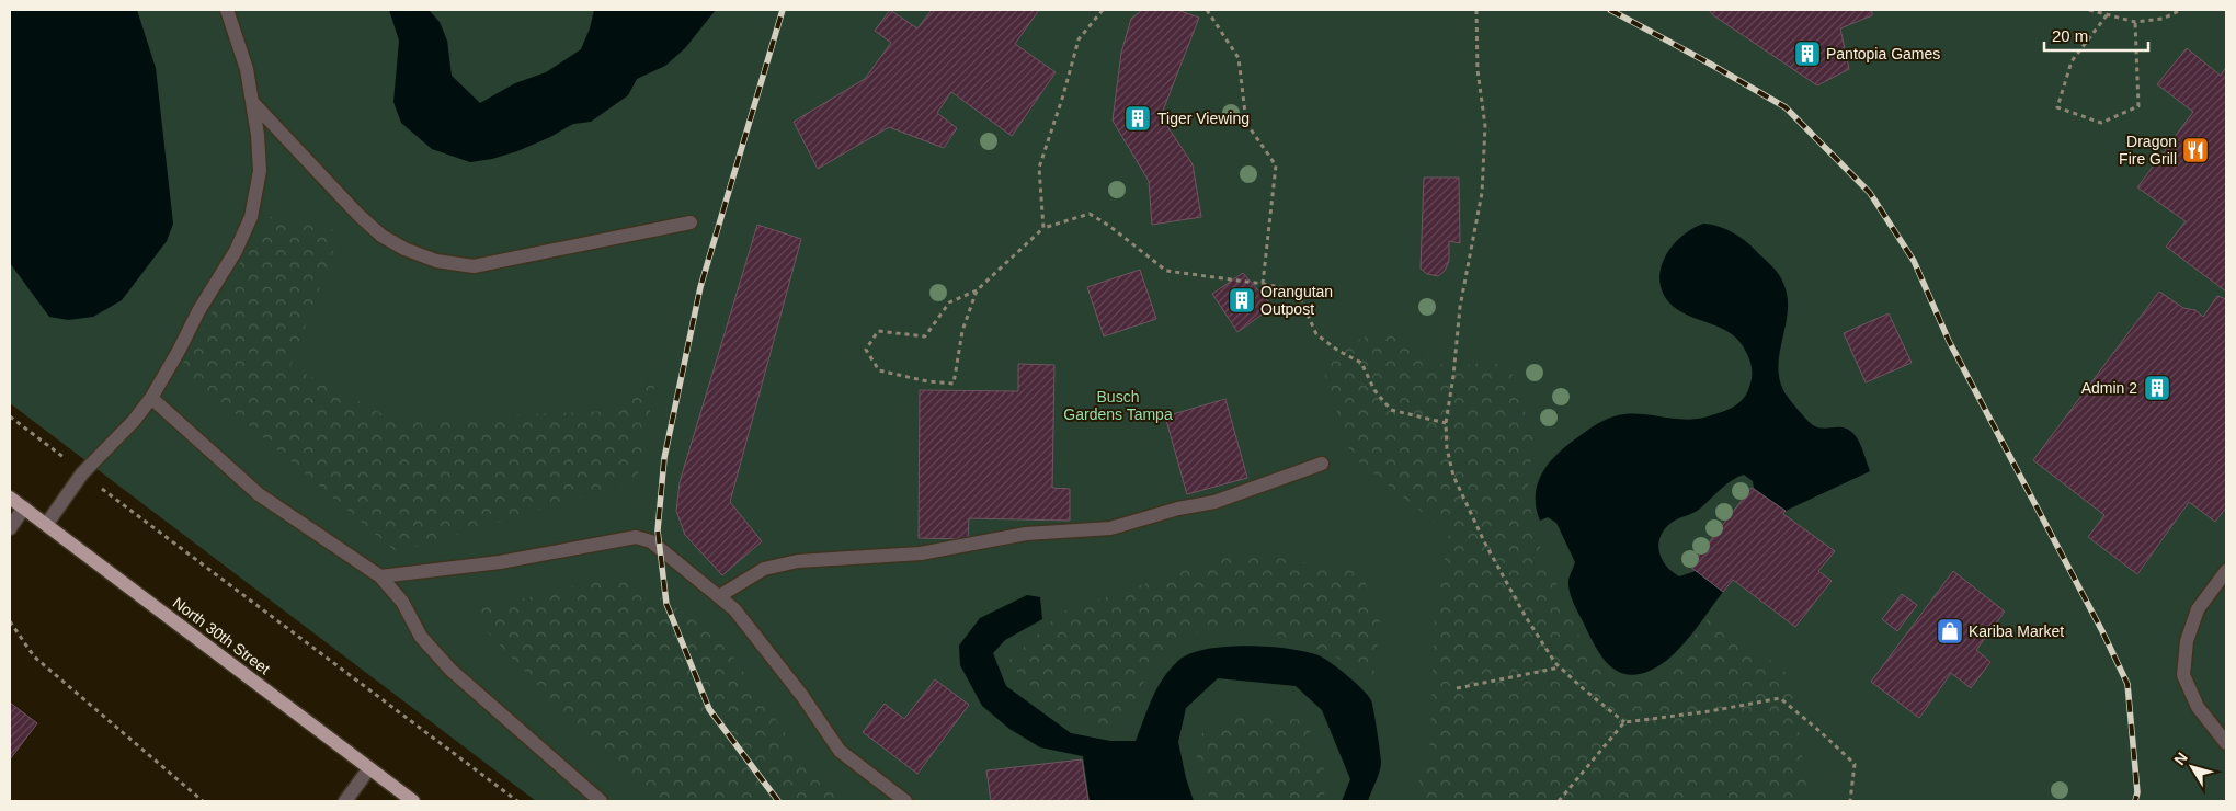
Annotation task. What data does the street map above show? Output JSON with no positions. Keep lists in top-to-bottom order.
{
  "streets": {
    "main road": ["North 30th Street"]
  },
  "parks": ["Busch Gardens Tampa"],
  "places": {
    "building": [
      "Pantopia Games",
      "Tiger Viewing",
      "Orangutan Outpost",
      "Admin 2"
    ],
    "restaurant": ["Dragon Fire Grill"],
    "shop": ["Kariba Market"]
  },
  "scale_bar": "20 m",
  "north": "top left"
}
